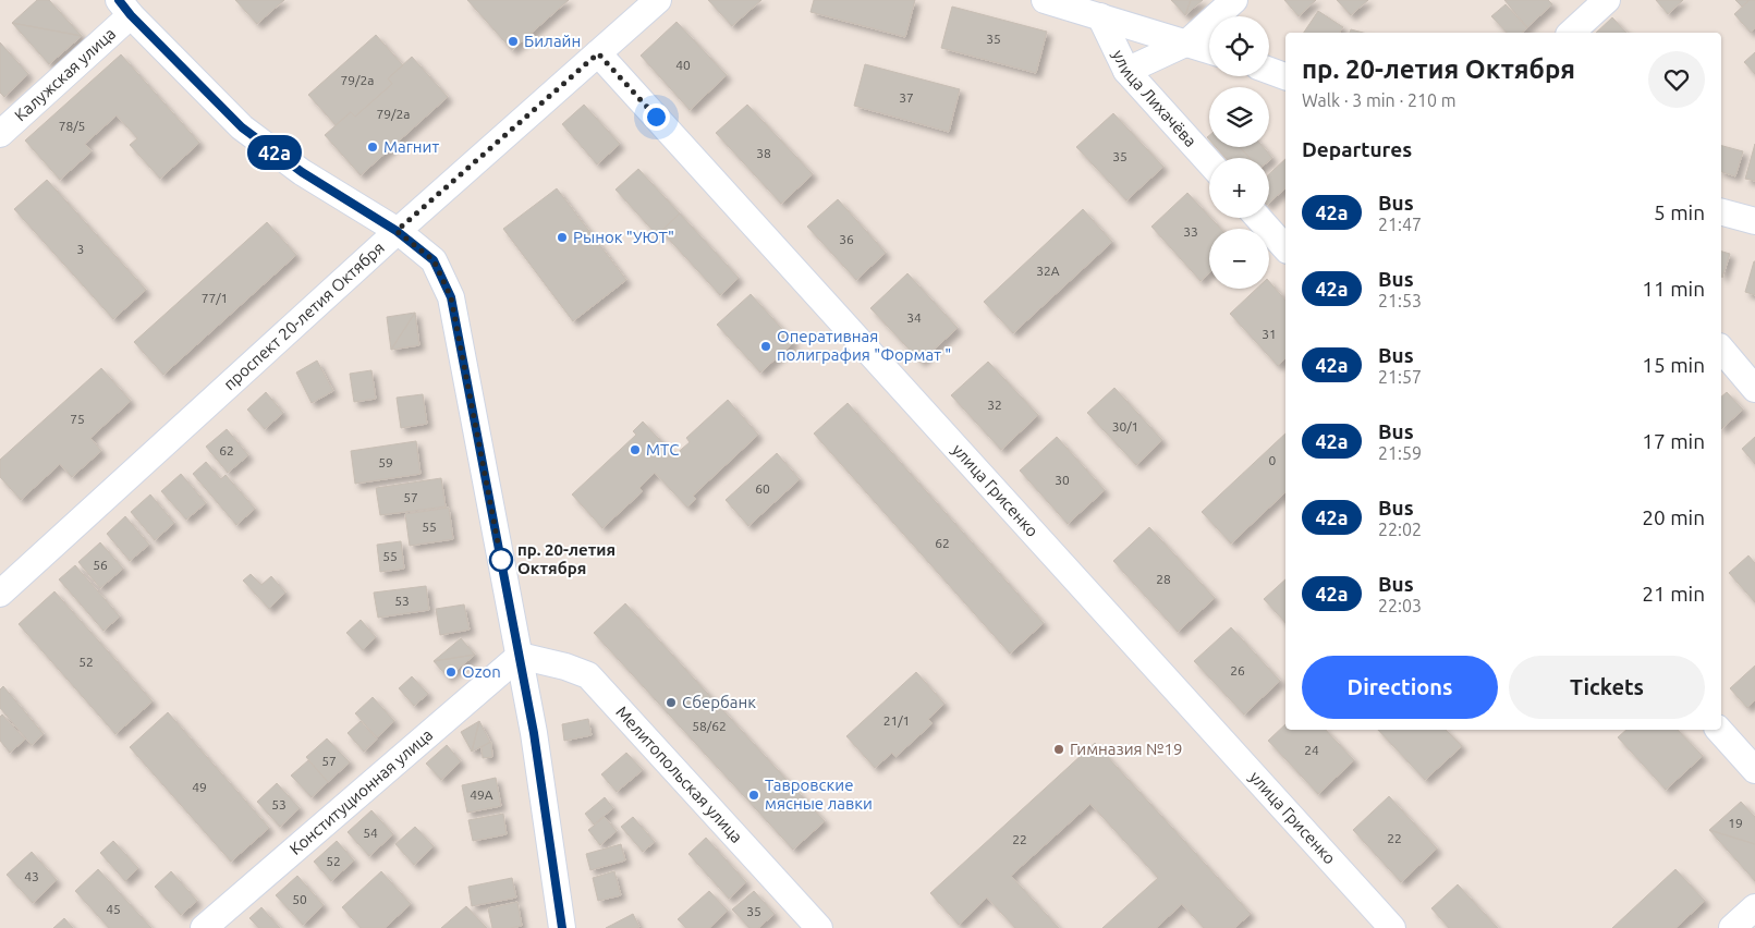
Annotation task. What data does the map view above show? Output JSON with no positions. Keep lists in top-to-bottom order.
{
  "streets": {
    "street": [
      "Калужская улица",
      "улица Лихачёва",
      "проспект 20-летия Октября",
      "улица Грисенко",
      "Мелитопольская улица",
      "Конституционная улица"
    ]
  },
  "crossings": [
    ["проспект 20-летия Октября", "улица Грисенко"],
    ["Мелитопольская улица", "Конституционная улица"]
  ],
  "places": [
    "Билайн",
    "Магнит",
    "Рынок \"УЮТ\"",
    "Оперативная полиграфия \"Формат \"",
    "МТС",
    "пр. 20-летия Октября",
    "Ozon",
    "Сбербанк",
    "Гимназия №19",
    "Тавровские мясные лавки"
  ],
  "lines": ["bus line 42a"],
  "house_numbers": [
    "35",
    "40",
    "79/2а",
    "37",
    "79/2а",
    "78/5",
    "38",
    "35",
    "33",
    "36",
    "3",
    "32А",
    "77/1",
    "34",
    "31",
    "32",
    "75",
    "30/1",
    "62",
    "0",
    "59",
    "30",
    "60",
    "57",
    "55",
    "62",
    "55",
    "56",
    "28",
    "53",
    "52",
    "26",
    "21/1",
    "58/62",
    "24",
    "57",
    "49",
    "49А",
    "53",
    "19",
    "54",
    "22",
    "22",
    "52",
    "43",
    "50",
    "45",
    "35"
  ],
  "page": {
    "on_map": "42a",
    "map_buttons": ["+", "−"],
    "heading": [
      ["пр. 20-летия Октября", "Walk · 3 min · 210 m"],
      "Departures"
    ],
    "list": [
      {
        "mark": "42a",
        "name": "Bus",
        "note": "21:47",
        "value": "5 min"
      },
      {
        "mark": "42a",
        "name": "Bus",
        "note": "21:53",
        "value": "11 min"
      },
      {
        "mark": "42a",
        "name": "Bus",
        "note": "21:57",
        "value": "15 min"
      },
      {
        "mark": "42a",
        "name": "Bus",
        "note": "21:59",
        "value": "17 min"
      },
      {
        "mark": "42a",
        "name": "Bus",
        "note": "22:02",
        "value": "20 min"
      },
      {
        "mark": "42a",
        "name": "Bus",
        "note": "22:03",
        "value": "21 min"
      }
    ],
    "buttons": ["Directions", "Tickets"]
  }
}
